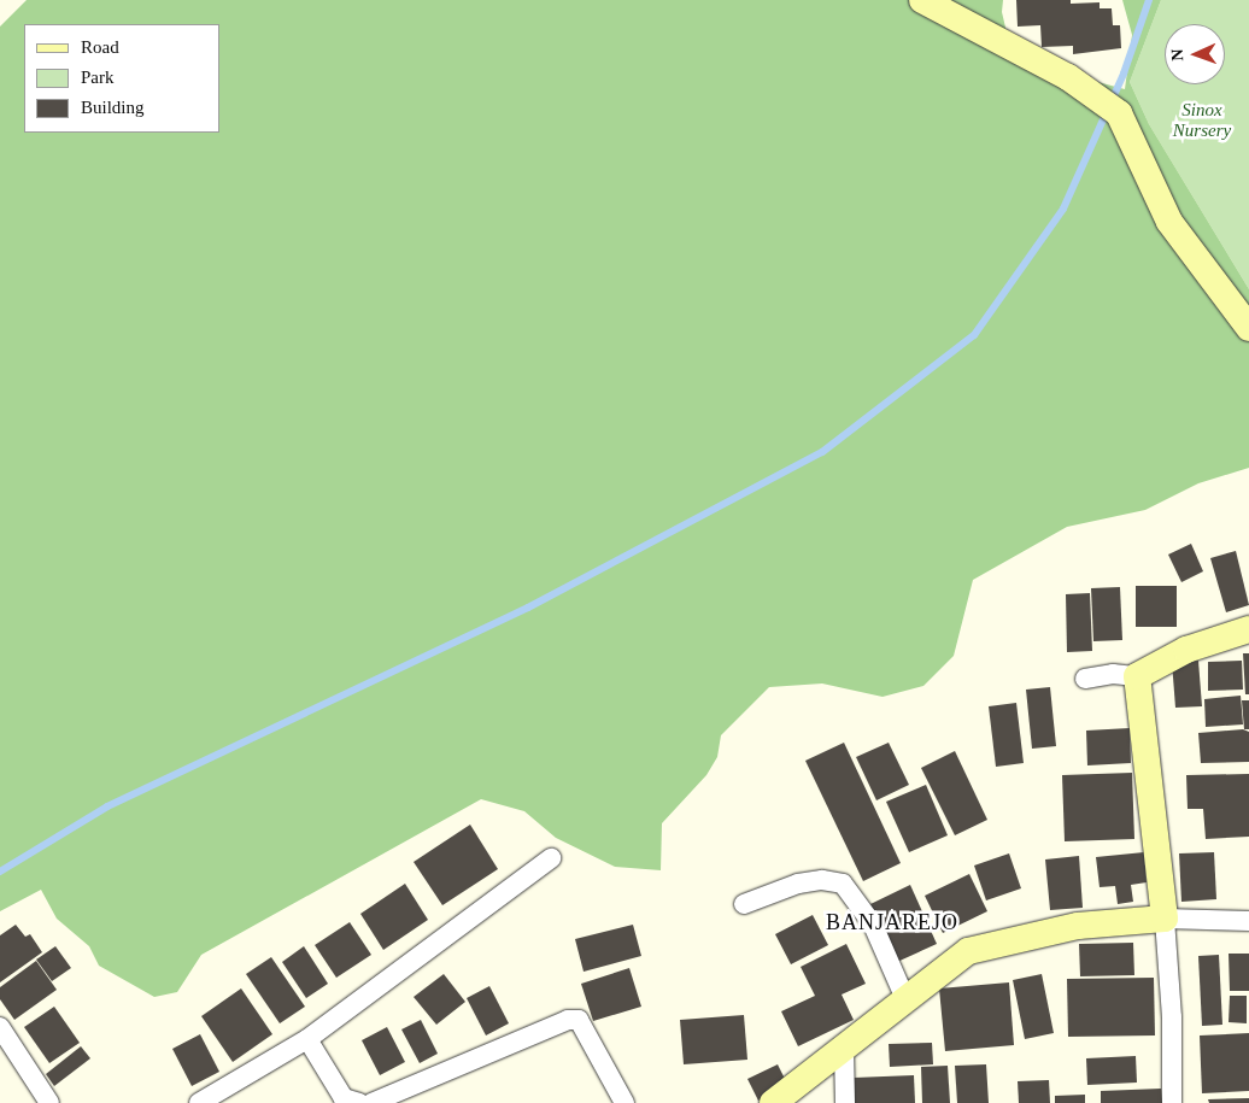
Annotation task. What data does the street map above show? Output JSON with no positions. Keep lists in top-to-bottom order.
{
  "districts": ["BANJAREJO"],
  "parks": ["Sinox Nursery"],
  "legend": ["Road", "Park", "Building"],
  "north": "left"
}
